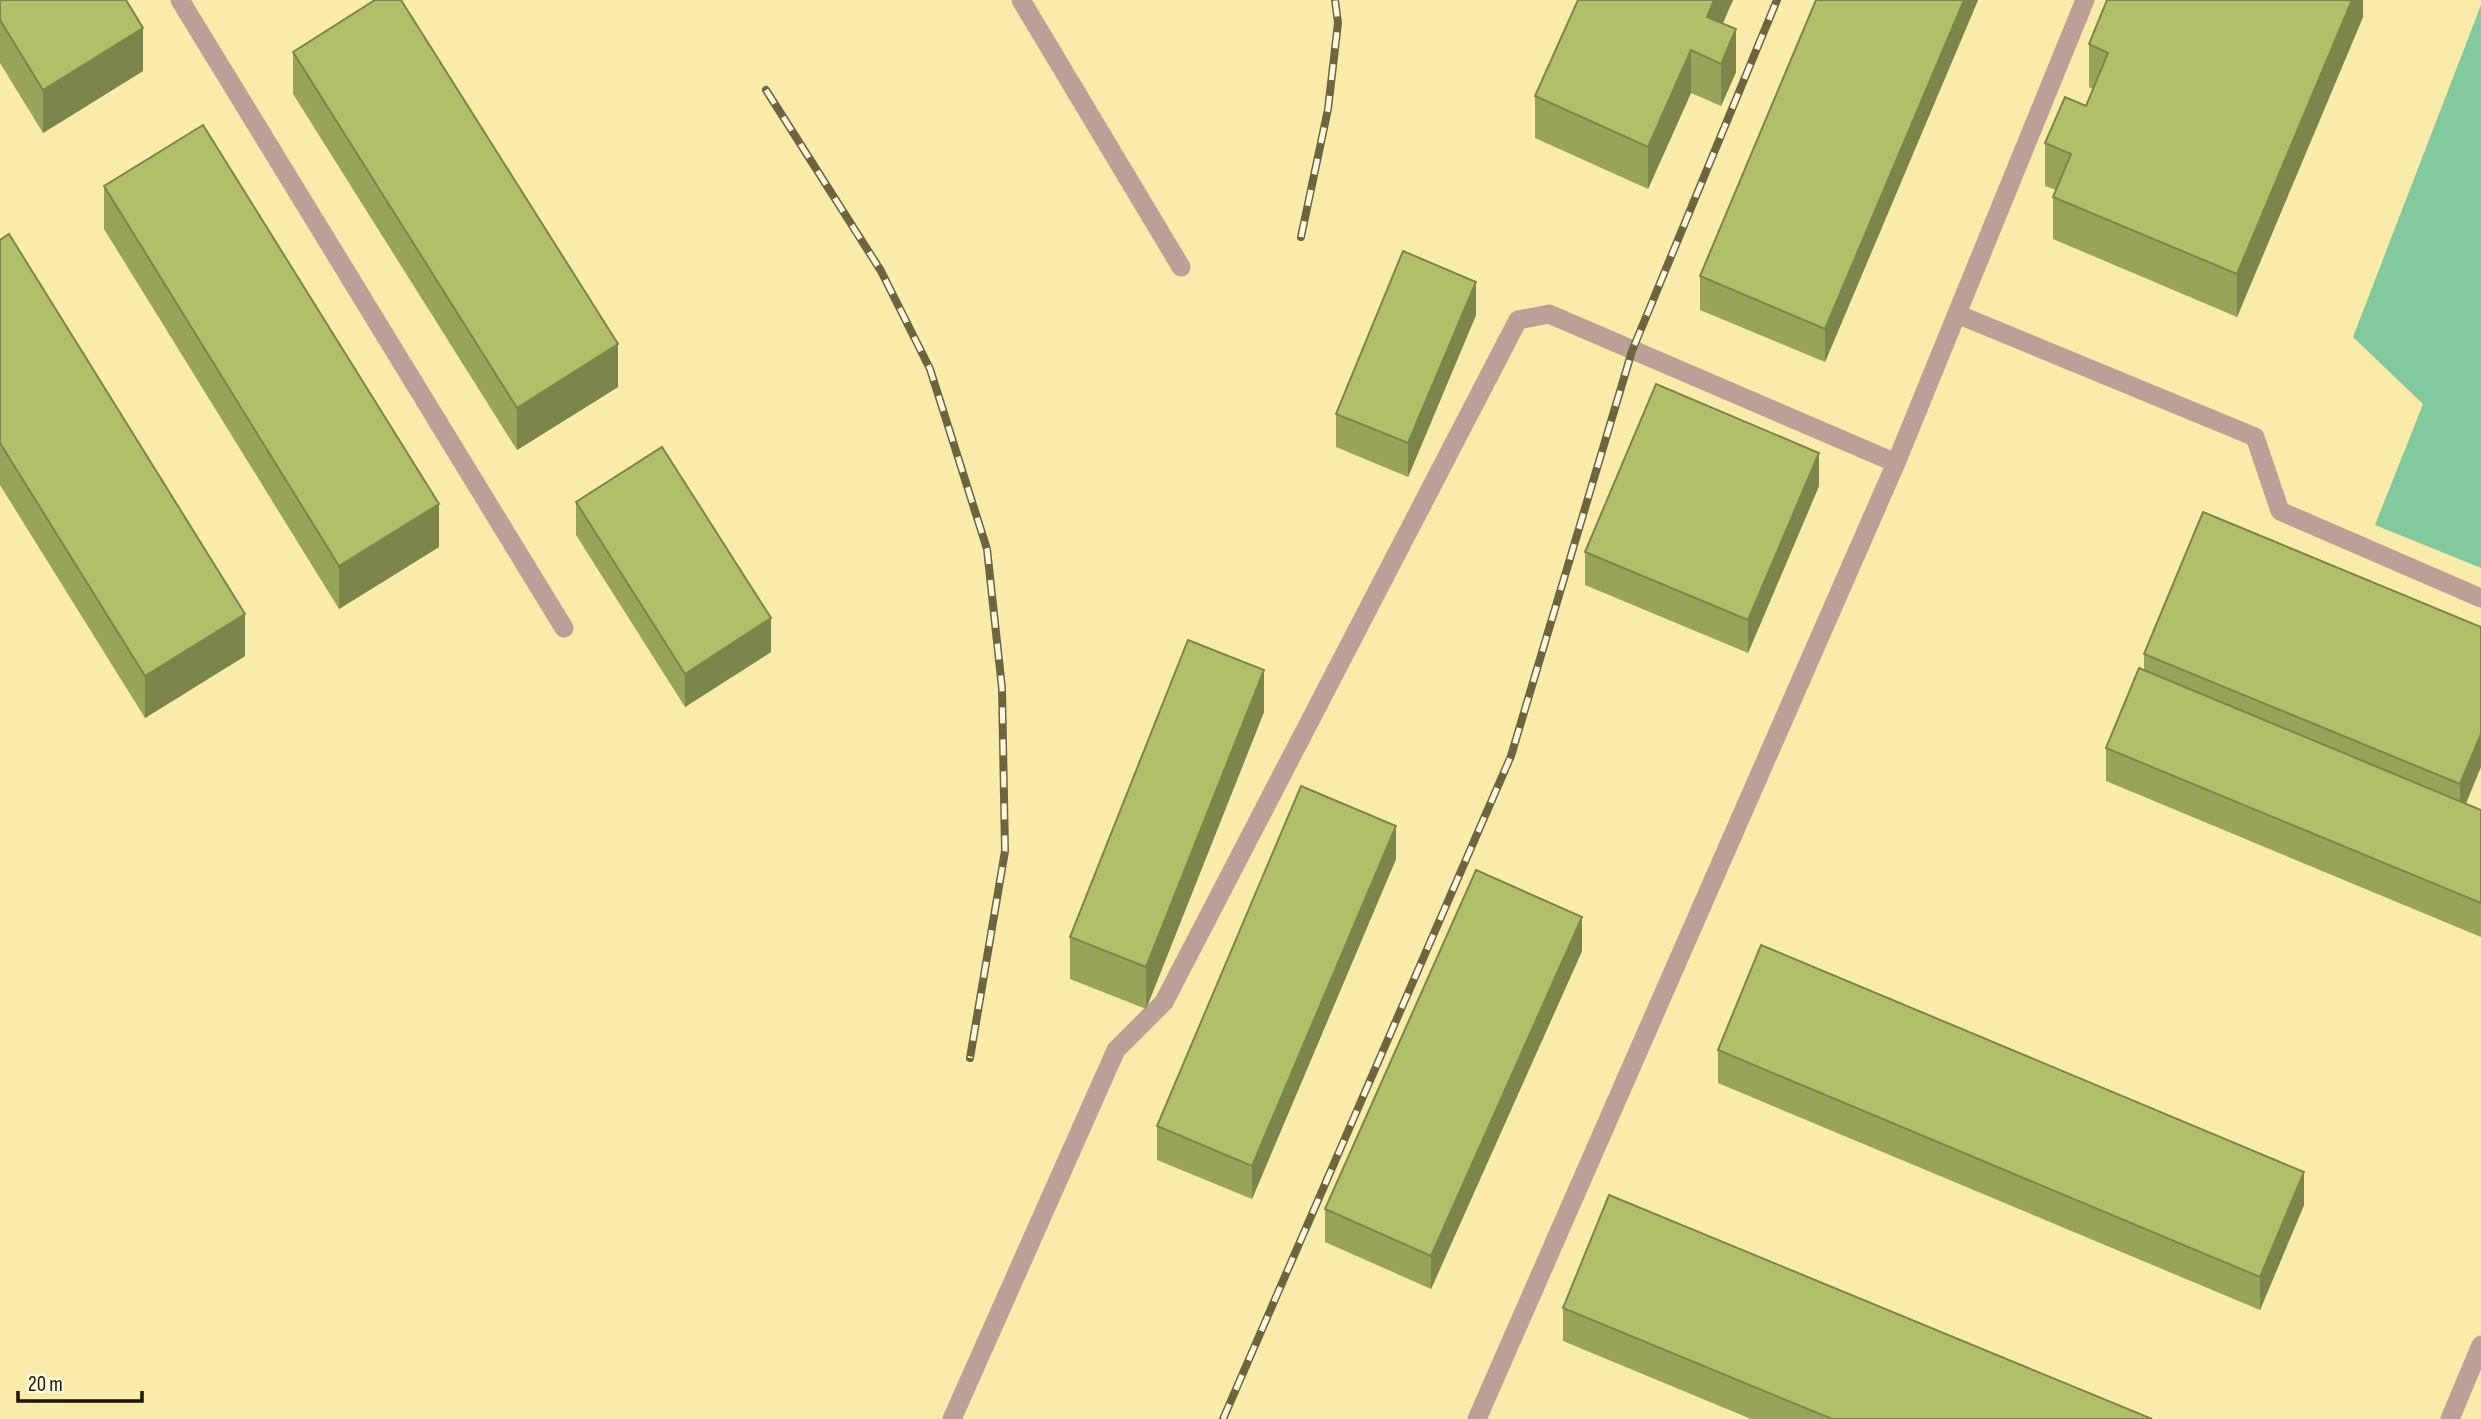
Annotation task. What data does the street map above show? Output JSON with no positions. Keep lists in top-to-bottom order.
{
  "scale_bar": "20 m"
}
